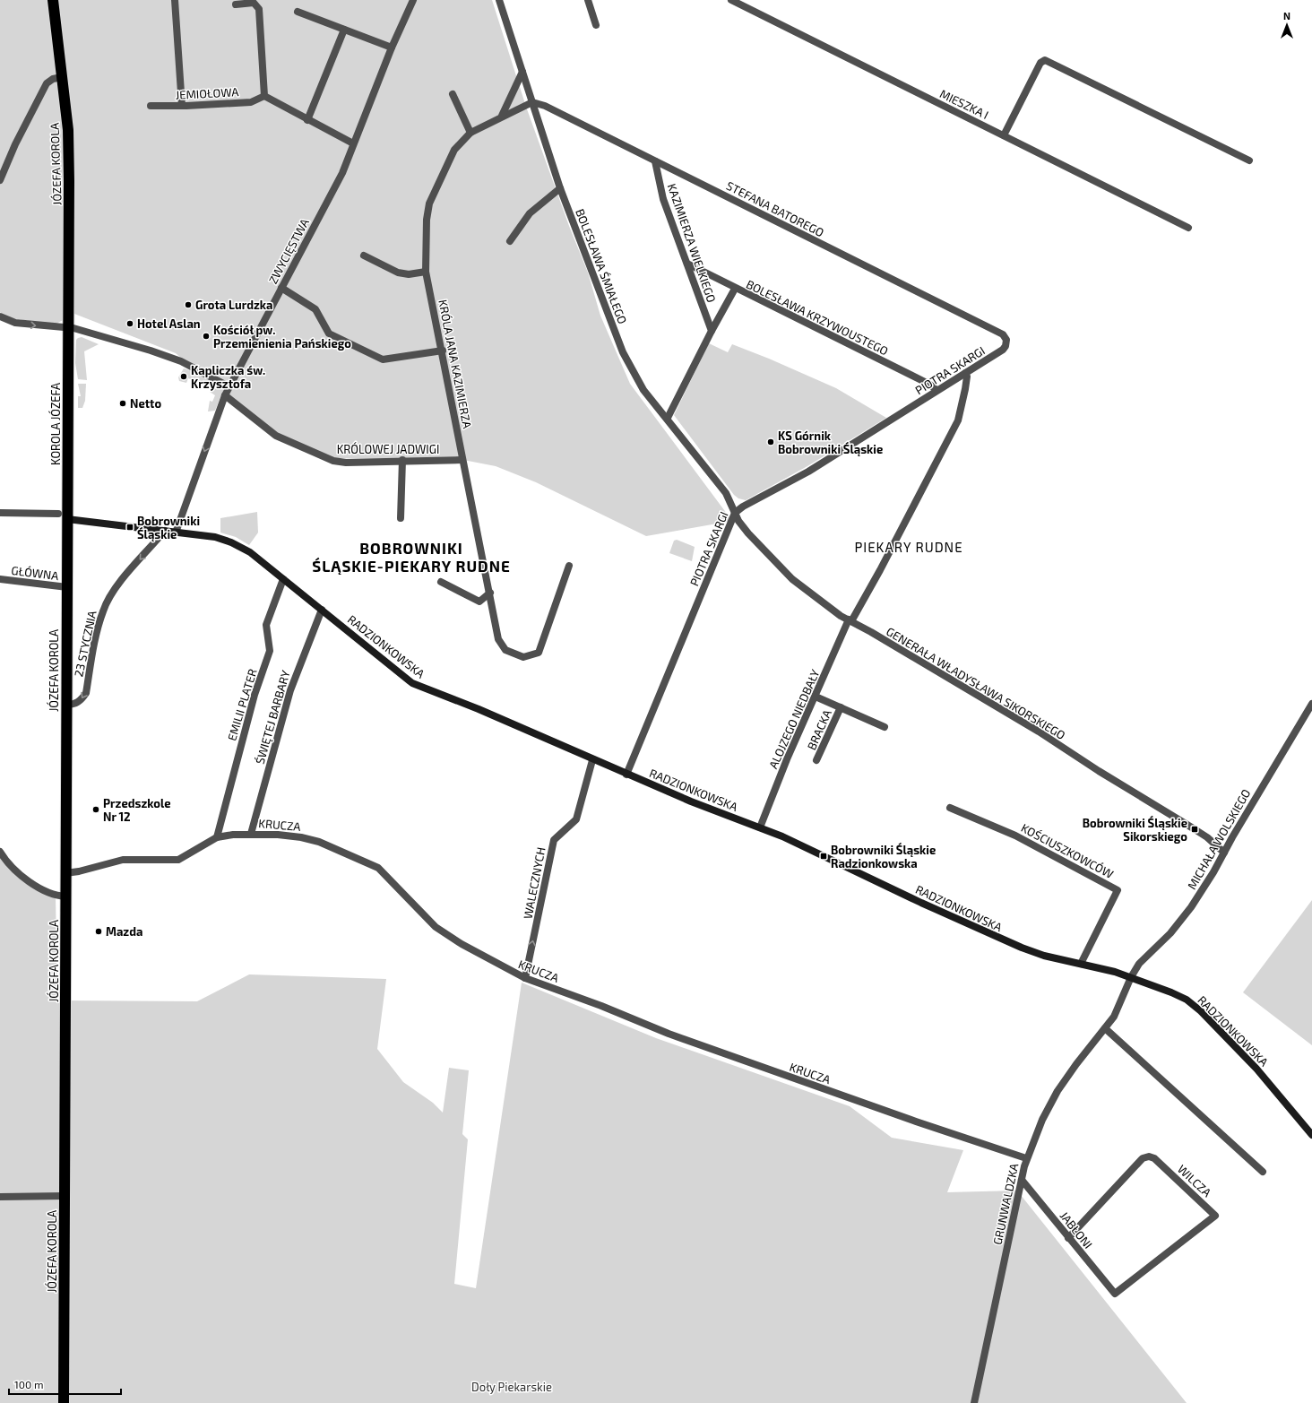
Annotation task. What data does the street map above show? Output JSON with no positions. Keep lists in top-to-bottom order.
{
  "streets": {
    "highway": ["JÓZEFA KOROLA", "KOROLA JÓZEFA"],
    "street": [
      "JEMIOŁOWA",
      "MIESZKA I",
      "STEFANA BATOREGO",
      "KAZIMIERZA WIELKIEGO",
      "ZWYCIĘSTWA",
      "BOLESŁAWA ŚMIAŁEGO",
      "BOLESŁAWA KRZYWOUSTEGO",
      "KRÓLA JANA KAZIMIERZA",
      "PIOTRA SKARGI",
      "KRÓLOWEJ JADWIGI",
      "GŁÓWNA",
      "23 STYCZNIA",
      "RADZIONKOWSKA",
      "GENERAŁA WŁADYSŁAWA SIKORSKIEGO",
      "EMILII PLATER",
      "ŚWIĘTEJ BARBARY",
      "ALOJZEGO NIEDBAŁY",
      "BRACKA",
      "KRUCZA",
      "MICHAŁA WOLSKIEGO",
      "KOŚCIUSZKOWCÓW",
      "WALECZNYCH",
      "WILCZA",
      "GRUNWALDZKA",
      "JABŁONI"
    ]
  },
  "crossings": [
    ["JÓZEFA KOROLA", "KOROLA JÓZEFA"],
    ["JÓZEFA KOROLA", "GŁÓWNA"],
    ["JÓZEFA KOROLA", "23 STYCZNIA"],
    ["JÓZEFA KOROLA", "RADZIONKOWSKA"],
    ["JÓZEFA KOROLA", "KRUCZA"],
    ["STEFANA BATOREGO", "KAZIMIERZA WIELKIEGO"],
    ["STEFANA BATOREGO", "BOLESŁAWA ŚMIAŁEGO"],
    ["STEFANA BATOREGO", "KRÓLA JANA KAZIMIERZA"],
    ["STEFANA BATOREGO", "PIOTRA SKARGI"],
    ["KAZIMIERZA WIELKIEGO", "BOLESŁAWA ŚMIAŁEGO"],
    ["KAZIMIERZA WIELKIEGO", "BOLESŁAWA KRZYWOUSTEGO"],
    ["ZWYCIĘSTWA", "KRÓLOWEJ JADWIGI"],
    ["ZWYCIĘSTWA", "RADZIONKOWSKA"],
    ["BOLESŁAWA ŚMIAŁEGO", "KRÓLA JANA KAZIMIERZA"],
    ["BOLESŁAWA ŚMIAŁEGO", "PIOTRA SKARGI"],
    ["BOLESŁAWA ŚMIAŁEGO", "GENERAŁA WŁADYSŁAWA SIKORSKIEGO"],
    ["BOLESŁAWA KRZYWOUSTEGO", "PIOTRA SKARGI"],
    ["KRÓLA JANA KAZIMIERZA", "KRÓLOWEJ JADWIGI"],
    ["PIOTRA SKARGI", "RADZIONKOWSKA"],
    ["PIOTRA SKARGI", "GENERAŁA WŁADYSŁAWA SIKORSKIEGO"],
    ["PIOTRA SKARGI", "ALOJZEGO NIEDBAŁY"],
    ["KOROLA JÓZEFA", "RADZIONKOWSKA"],
    ["23 STYCZNIA", "RADZIONKOWSKA"],
    ["RADZIONKOWSKA", "EMILII PLATER"],
    ["RADZIONKOWSKA", "ŚWIĘTEJ BARBARY"],
    ["RADZIONKOWSKA", "ALOJZEGO NIEDBAŁY"],
    ["RADZIONKOWSKA", "MICHAŁA WOLSKIEGO"],
    ["RADZIONKOWSKA", "KOŚCIUSZKOWCÓW"],
    ["RADZIONKOWSKA", "WALECZNYCH"],
    ["RADZIONKOWSKA", "GRUNWALDZKA"],
    ["GENERAŁA WŁADYSŁAWA SIKORSKIEGO", "ALOJZEGO NIEDBAŁY"],
    ["GENERAŁA WŁADYSŁAWA SIKORSKIEGO", "MICHAŁA WOLSKIEGO"],
    ["EMILII PLATER", "KRUCZA"],
    ["ŚWIĘTEJ BARBARY", "KRUCZA"],
    ["ALOJZEGO NIEDBAŁY", "BRACKA"],
    ["KRUCZA", "WALECZNYCH"],
    ["KRUCZA", "GRUNWALDZKA"],
    ["MICHAŁA WOLSKIEGO", "GRUNWALDZKA"],
    ["WILCZA", "JABŁONI"],
    ["GRUNWALDZKA", "JABŁONI"]
  ],
  "one_way": ["23 STYCZNIA", "WALECZNYCH"],
  "districts": ["PIEKARY RUDNE", "BOBROWNIKI ŚLĄSKIE-PIEKARY RUDNE"],
  "parks": ["Doły Piekarskie"],
  "places": {
    "other": [
      "Grota Lurdzka",
      "Hotel Aslan",
      "Kościół pw. Przemienienia Pańskiego",
      "Kapliczka św. Krzysztofa",
      "Netto",
      "KS Górnik Bobrowniki Śląskie",
      "Przedszkole Nr 12",
      "Mazda"
    ],
    "transit": ["Bobrowniki Śląskie", "Bobrowniki Śląskie Sikorskiego", "Bobrowniki Śląskie Radzionkowska"]
  },
  "scale_bar": "100 m",
  "north": "top"
}
